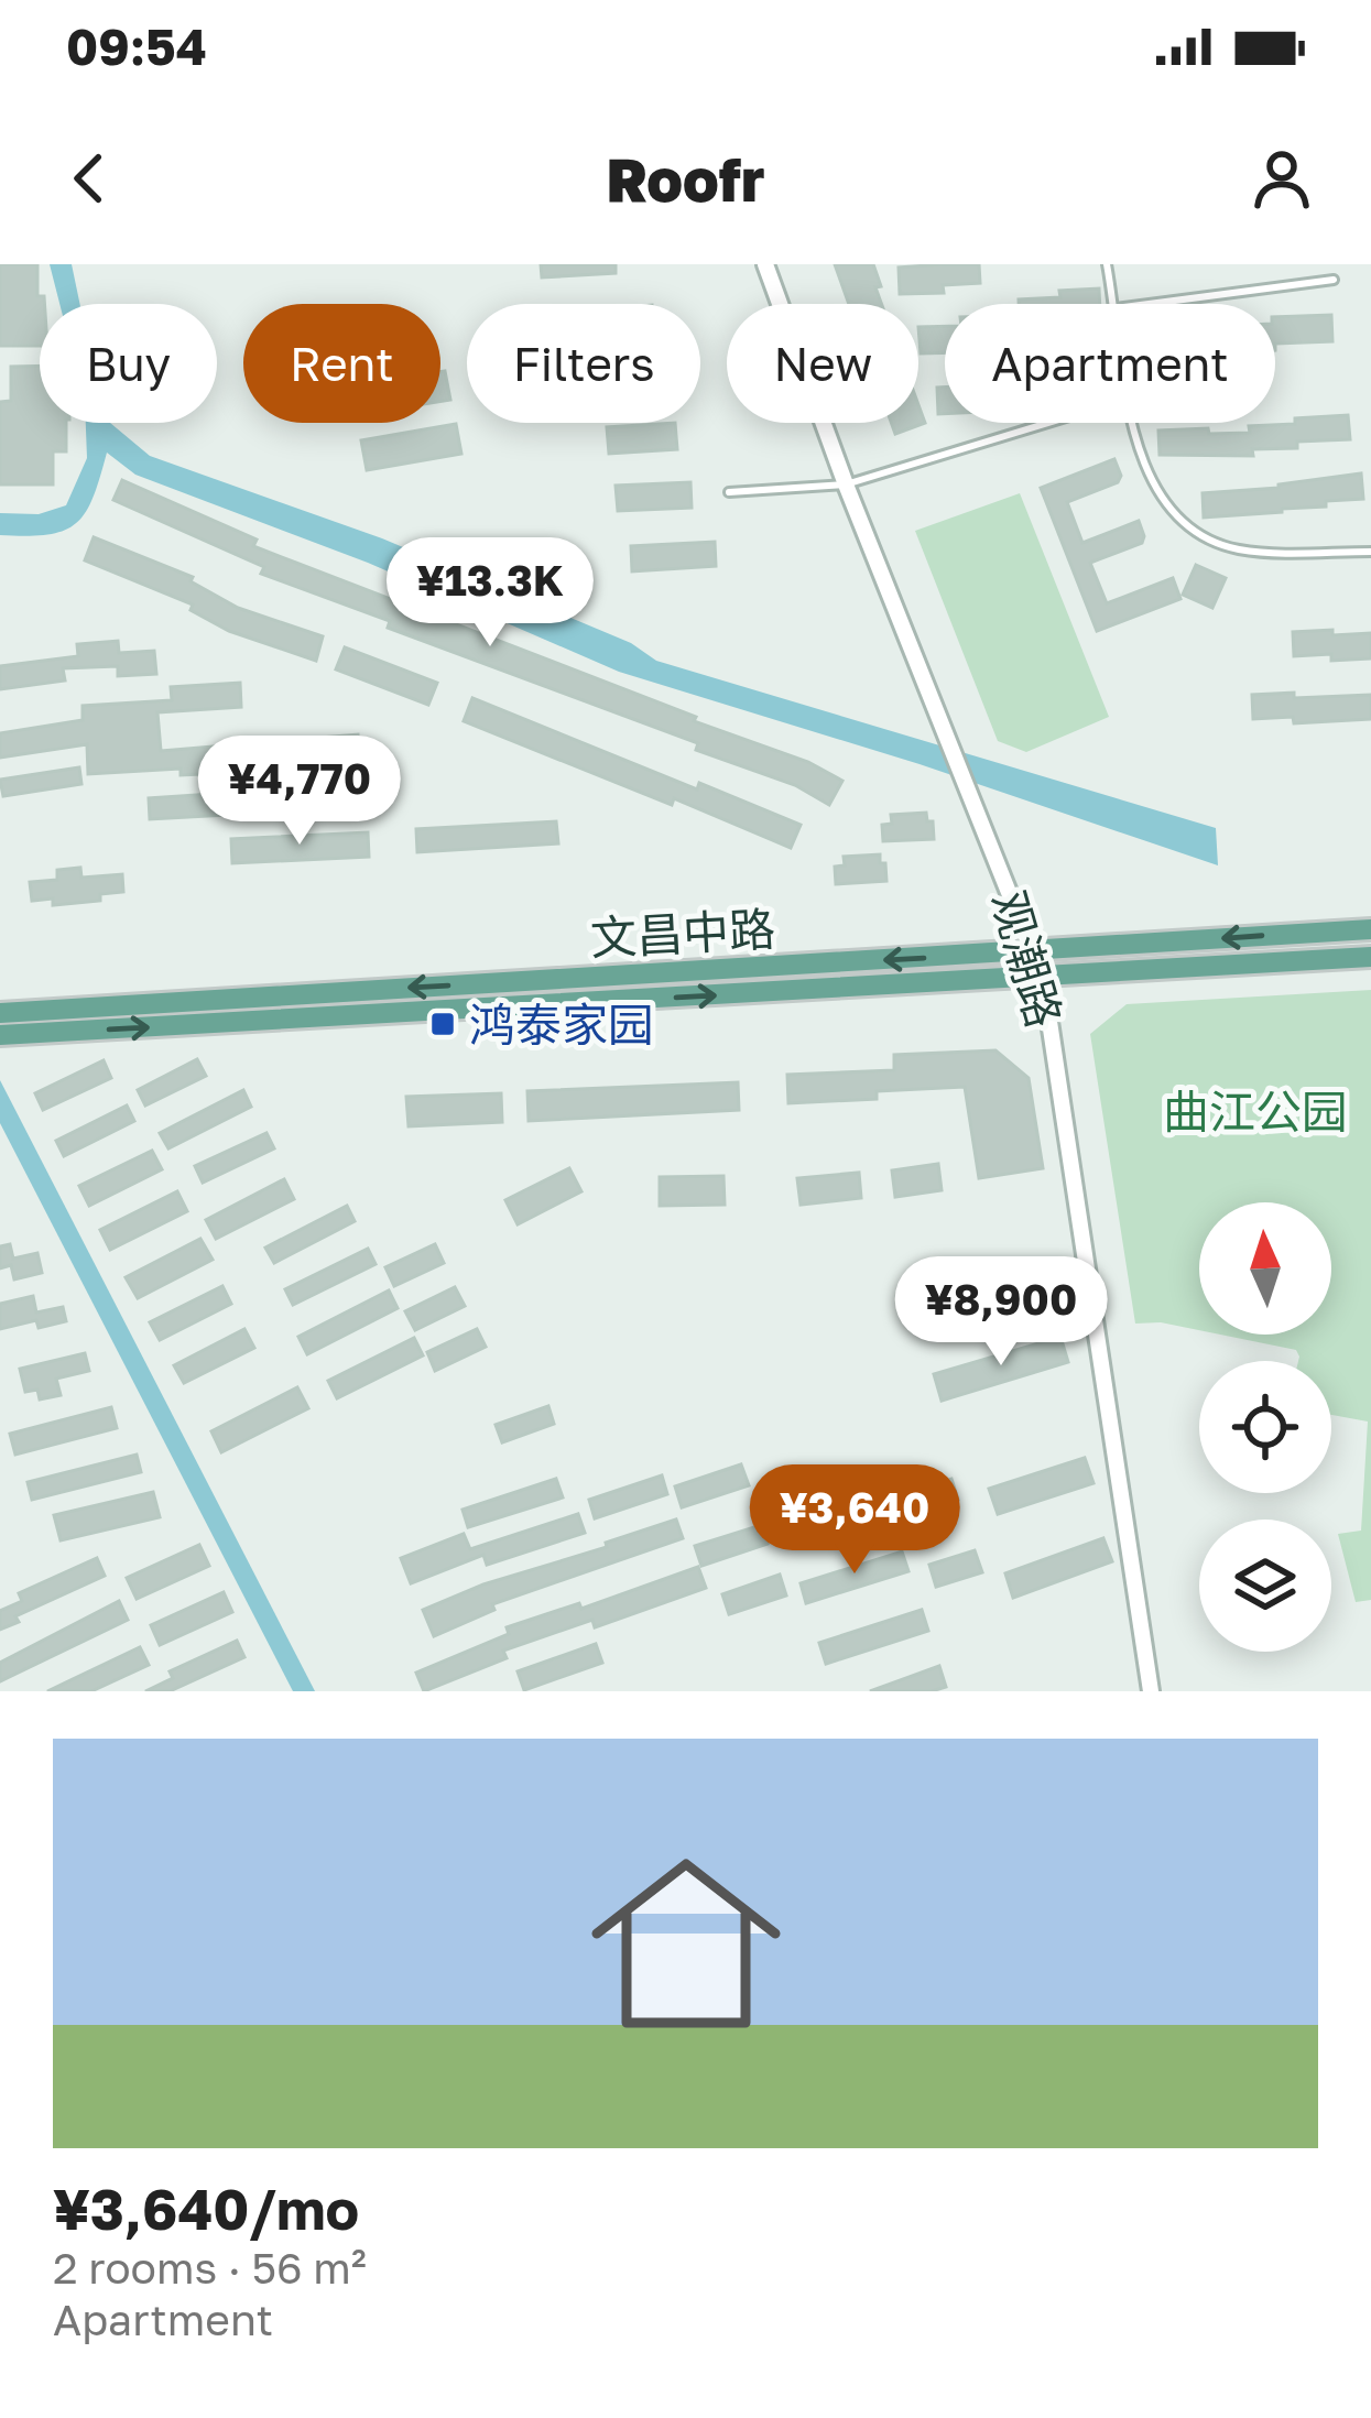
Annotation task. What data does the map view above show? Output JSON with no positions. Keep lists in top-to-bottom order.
{
  "streets": {
    "main road": ["文昌中路"],
    "street": ["观潮路"]
  },
  "crossings": [
    ["文昌中路", "观潮路"]
  ],
  "parks": ["曲江公园"],
  "places": {
    "transit": ["鸿泰家园"]
  },
  "north": "top",
  "page": {
    "status": "09:54",
    "header": "Roofr",
    "chip": [
      "Buy",
      "Rent",
      "Filters",
      "New",
      "Apartment"
    ],
    "price": [
      "¥13.3K",
      "¥4,770",
      "¥8,900",
      "¥3,640"
    ],
    "list": [
      {
        "name": "¥3,640/mo",
        "note": "2 rooms · 56 m² · Apartment"
      }
    ]
  }
}
